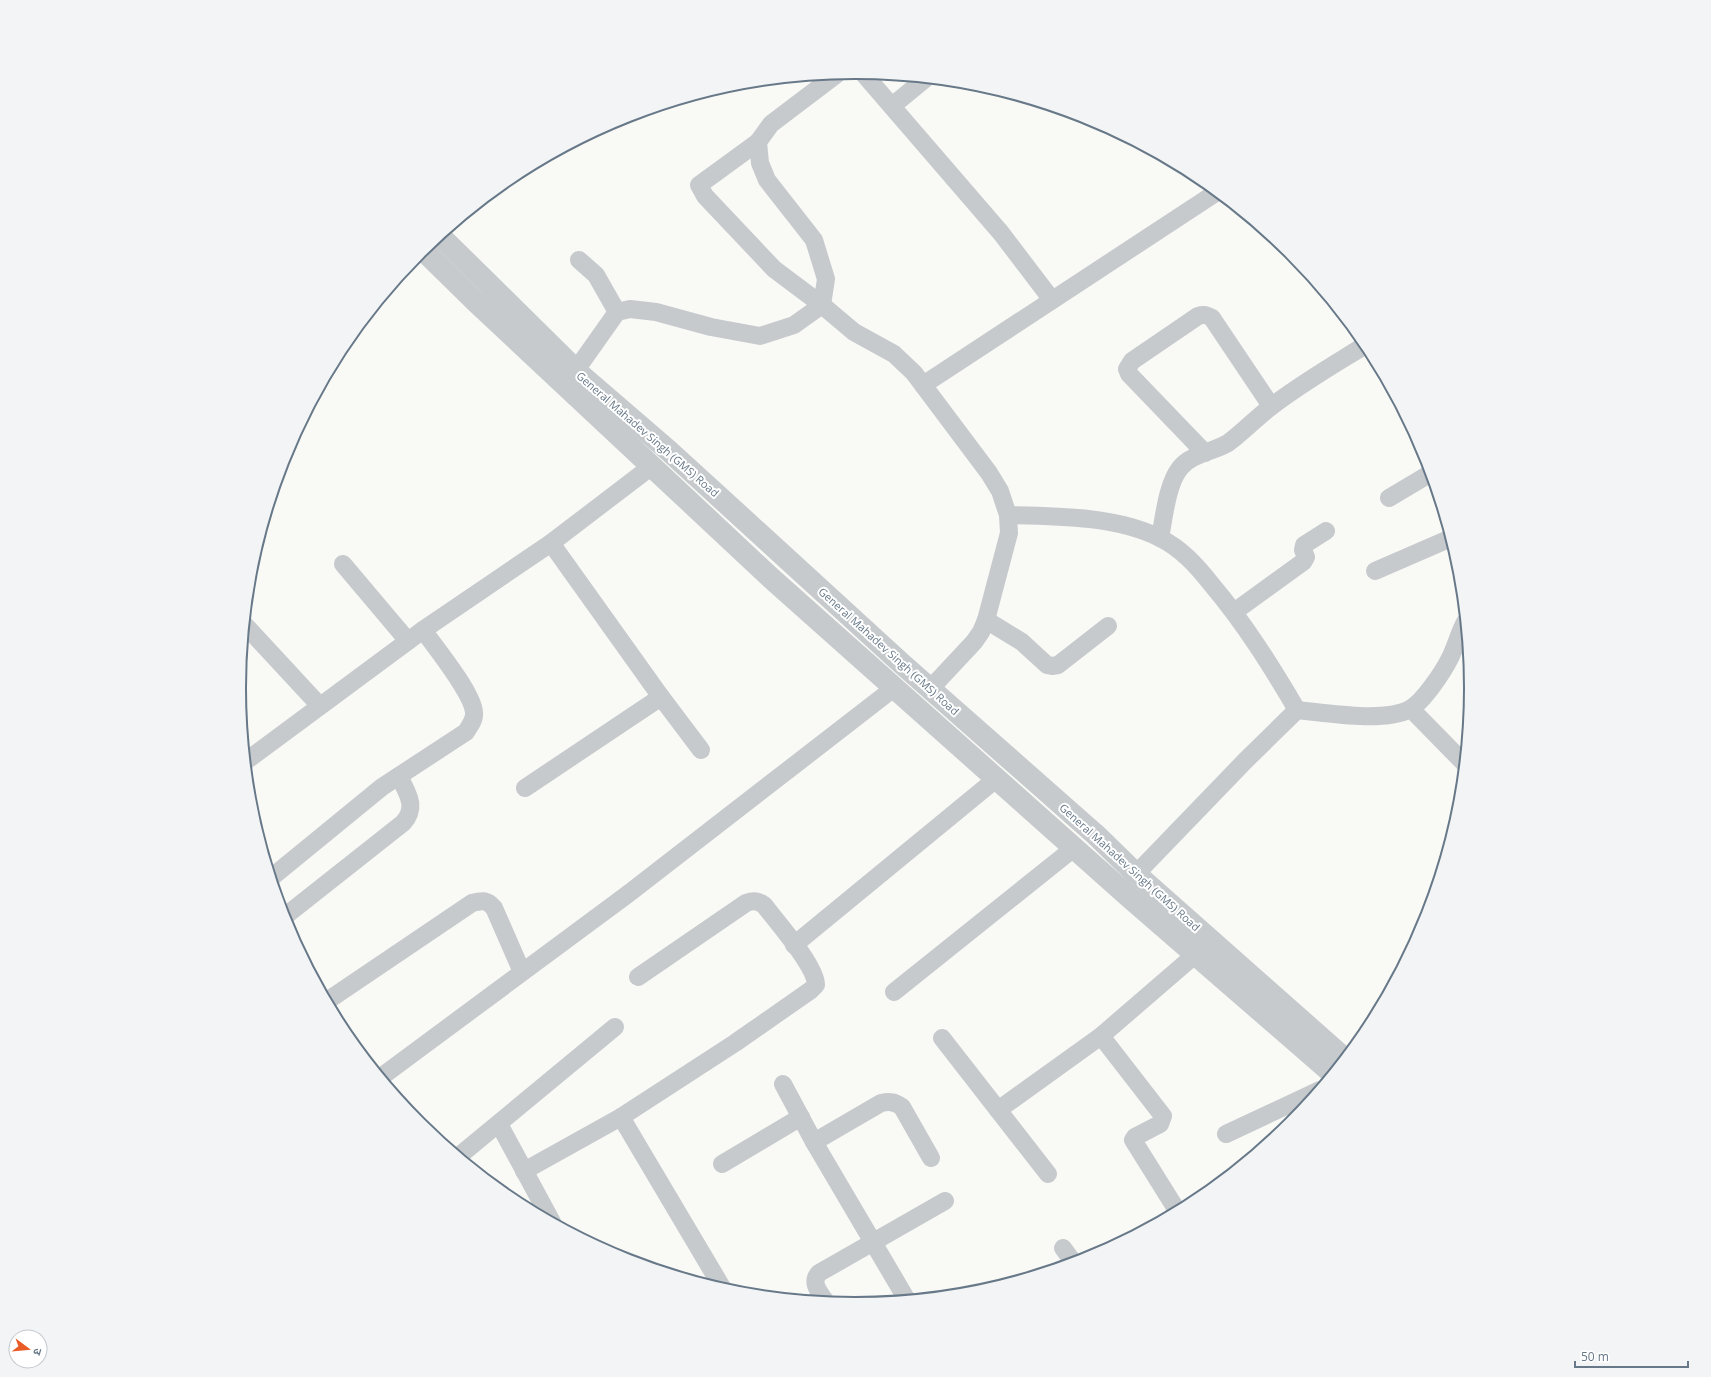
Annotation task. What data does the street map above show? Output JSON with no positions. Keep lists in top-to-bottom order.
{
  "streets": {
    "street": ["General Mahadev Singh (GMS) Road"]
  },
  "scale_bar": "50 m",
  "north": "right"
}
